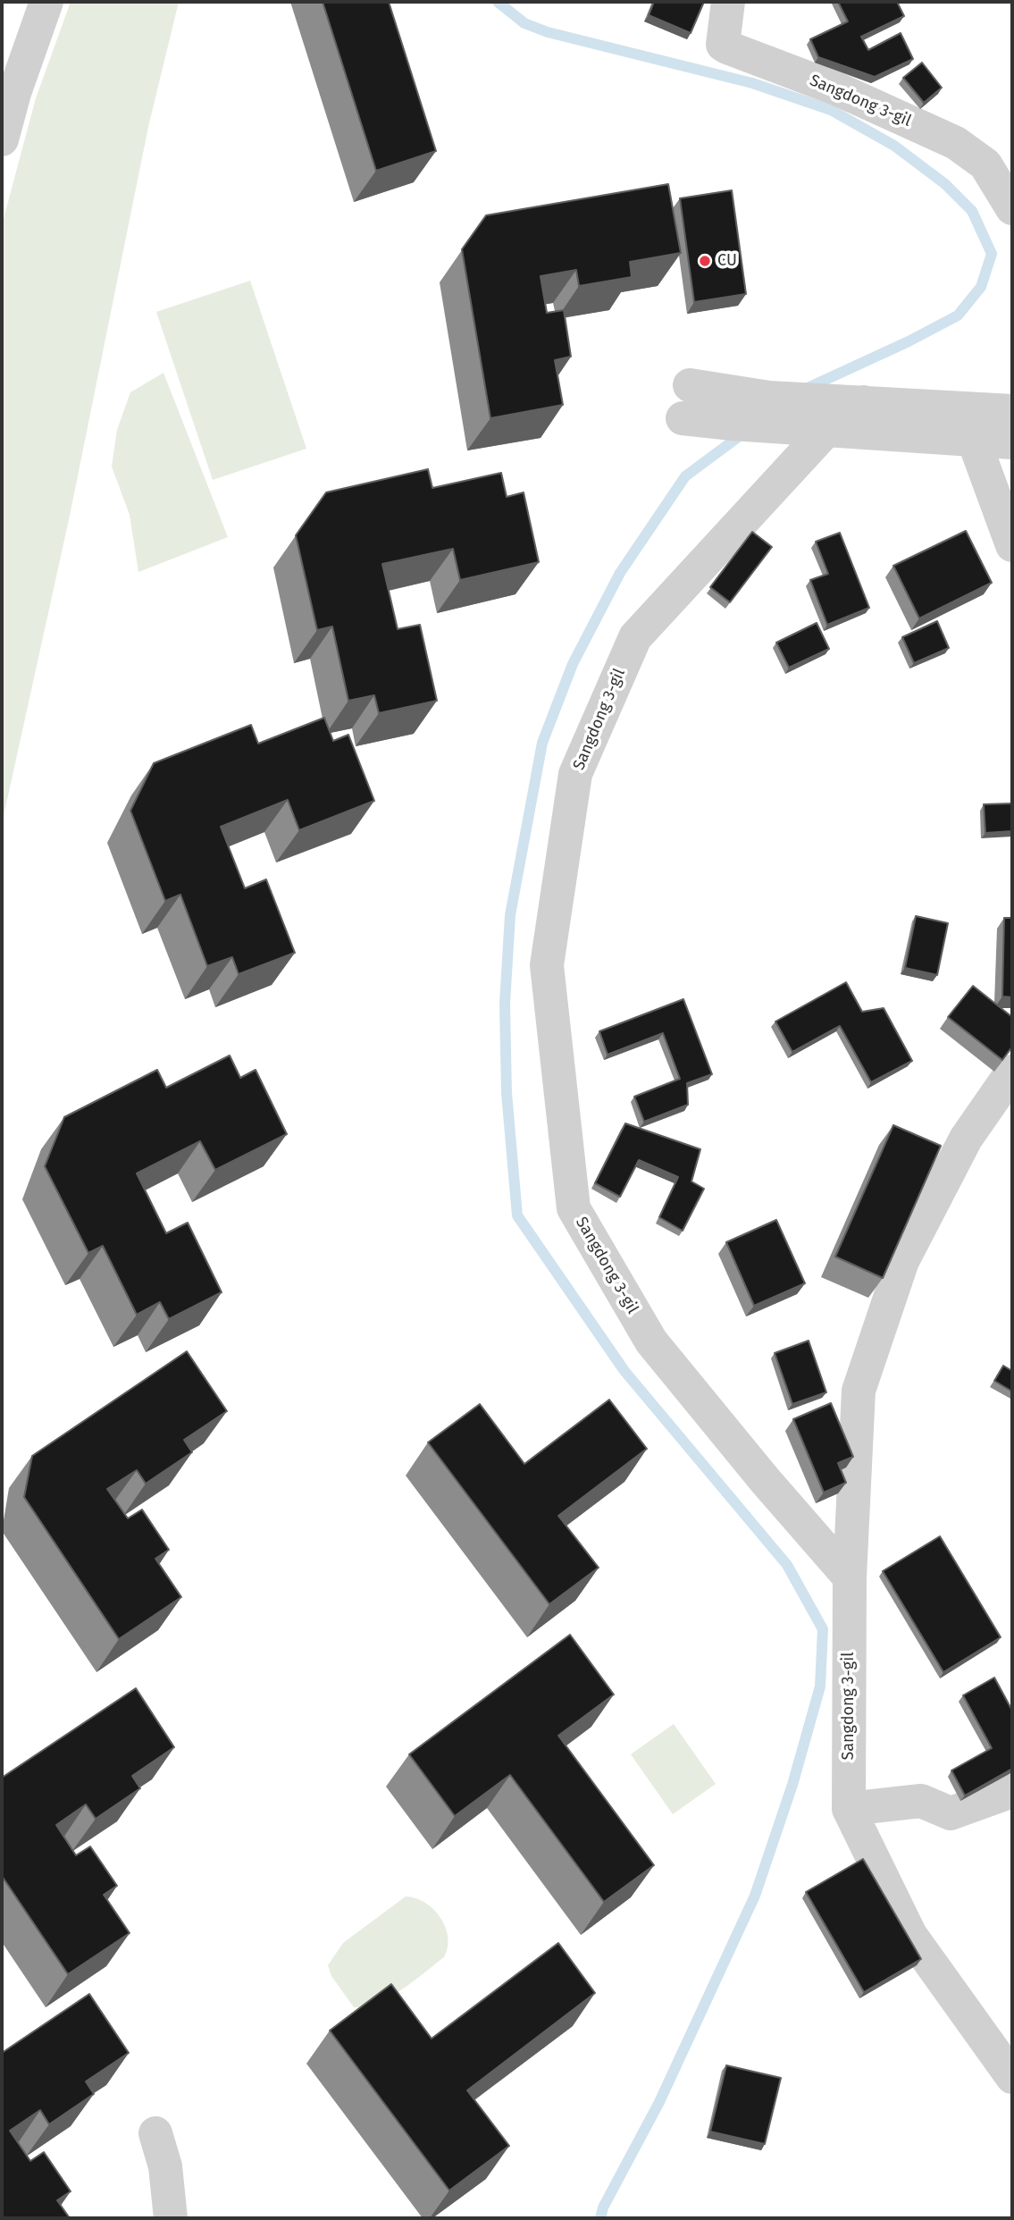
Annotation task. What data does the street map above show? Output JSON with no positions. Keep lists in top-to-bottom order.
{
  "streets": {
    "street": ["Sangdong 3-gil"]
  },
  "places": ["CU"]
}
